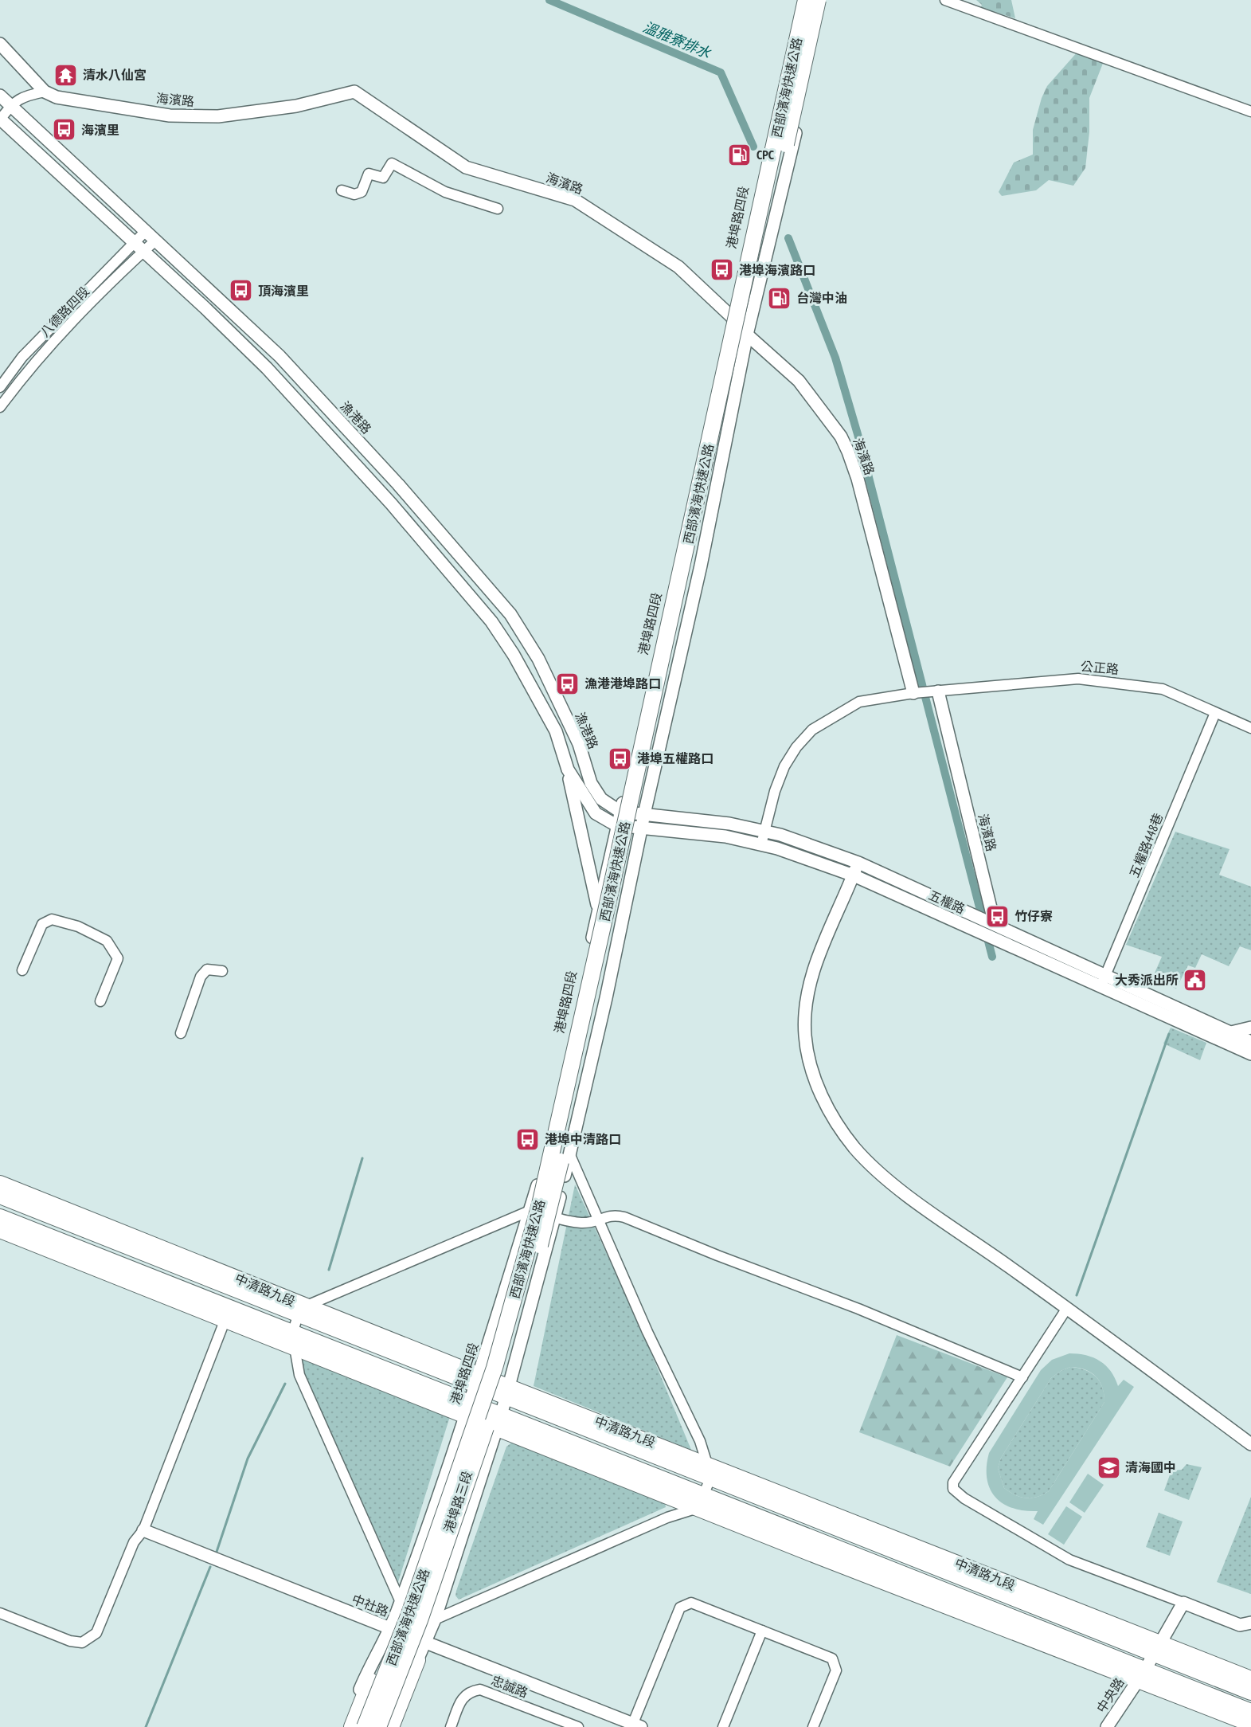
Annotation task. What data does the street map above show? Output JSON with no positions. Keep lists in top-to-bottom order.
{
  "streets": {
    "main road": ["西部濱海快速公路", "中清路九段"],
    "street": [
      "海濱路",
      "港埠路四段",
      "八德路四段",
      "漁港路",
      "公正路",
      "五權路448巷",
      "五權路",
      "港埠路三段",
      "中社路",
      "忠誠路",
      "中央路"
    ]
  },
  "crossings": [
    ["海濱路", "港埠路四段"],
    ["海濱路", "公正路"],
    ["海濱路", "五權路"],
    ["港埠路四段", "漁港路"],
    ["港埠路四段", "五權路"],
    ["港埠路四段", "中清路九段"],
    ["港埠路四段", "港埠路三段"],
    ["八德路四段", "漁港路"],
    ["漁港路", "五權路"],
    ["公正路", "五權路448巷"],
    ["五權路448巷", "五權路"],
    ["中清路九段", "港埠路三段"],
    ["中清路九段", "中央路"],
    ["港埠路三段", "中社路"]
  ],
  "water": ["溫雅寮排水"],
  "places": {
    "temple": ["清水八仙宮"],
    "bus stop": [
      "海濱里",
      "港埠海濱路口",
      "頂海濱里",
      "漁港港埠路口",
      "港埠五權路口",
      "竹仔寮",
      "港埠中清路口"
    ],
    "fuel station": ["CPC", "台灣中油"],
    "public building": ["大秀派出所"],
    "school or university": ["清海國中"]
  }
}
